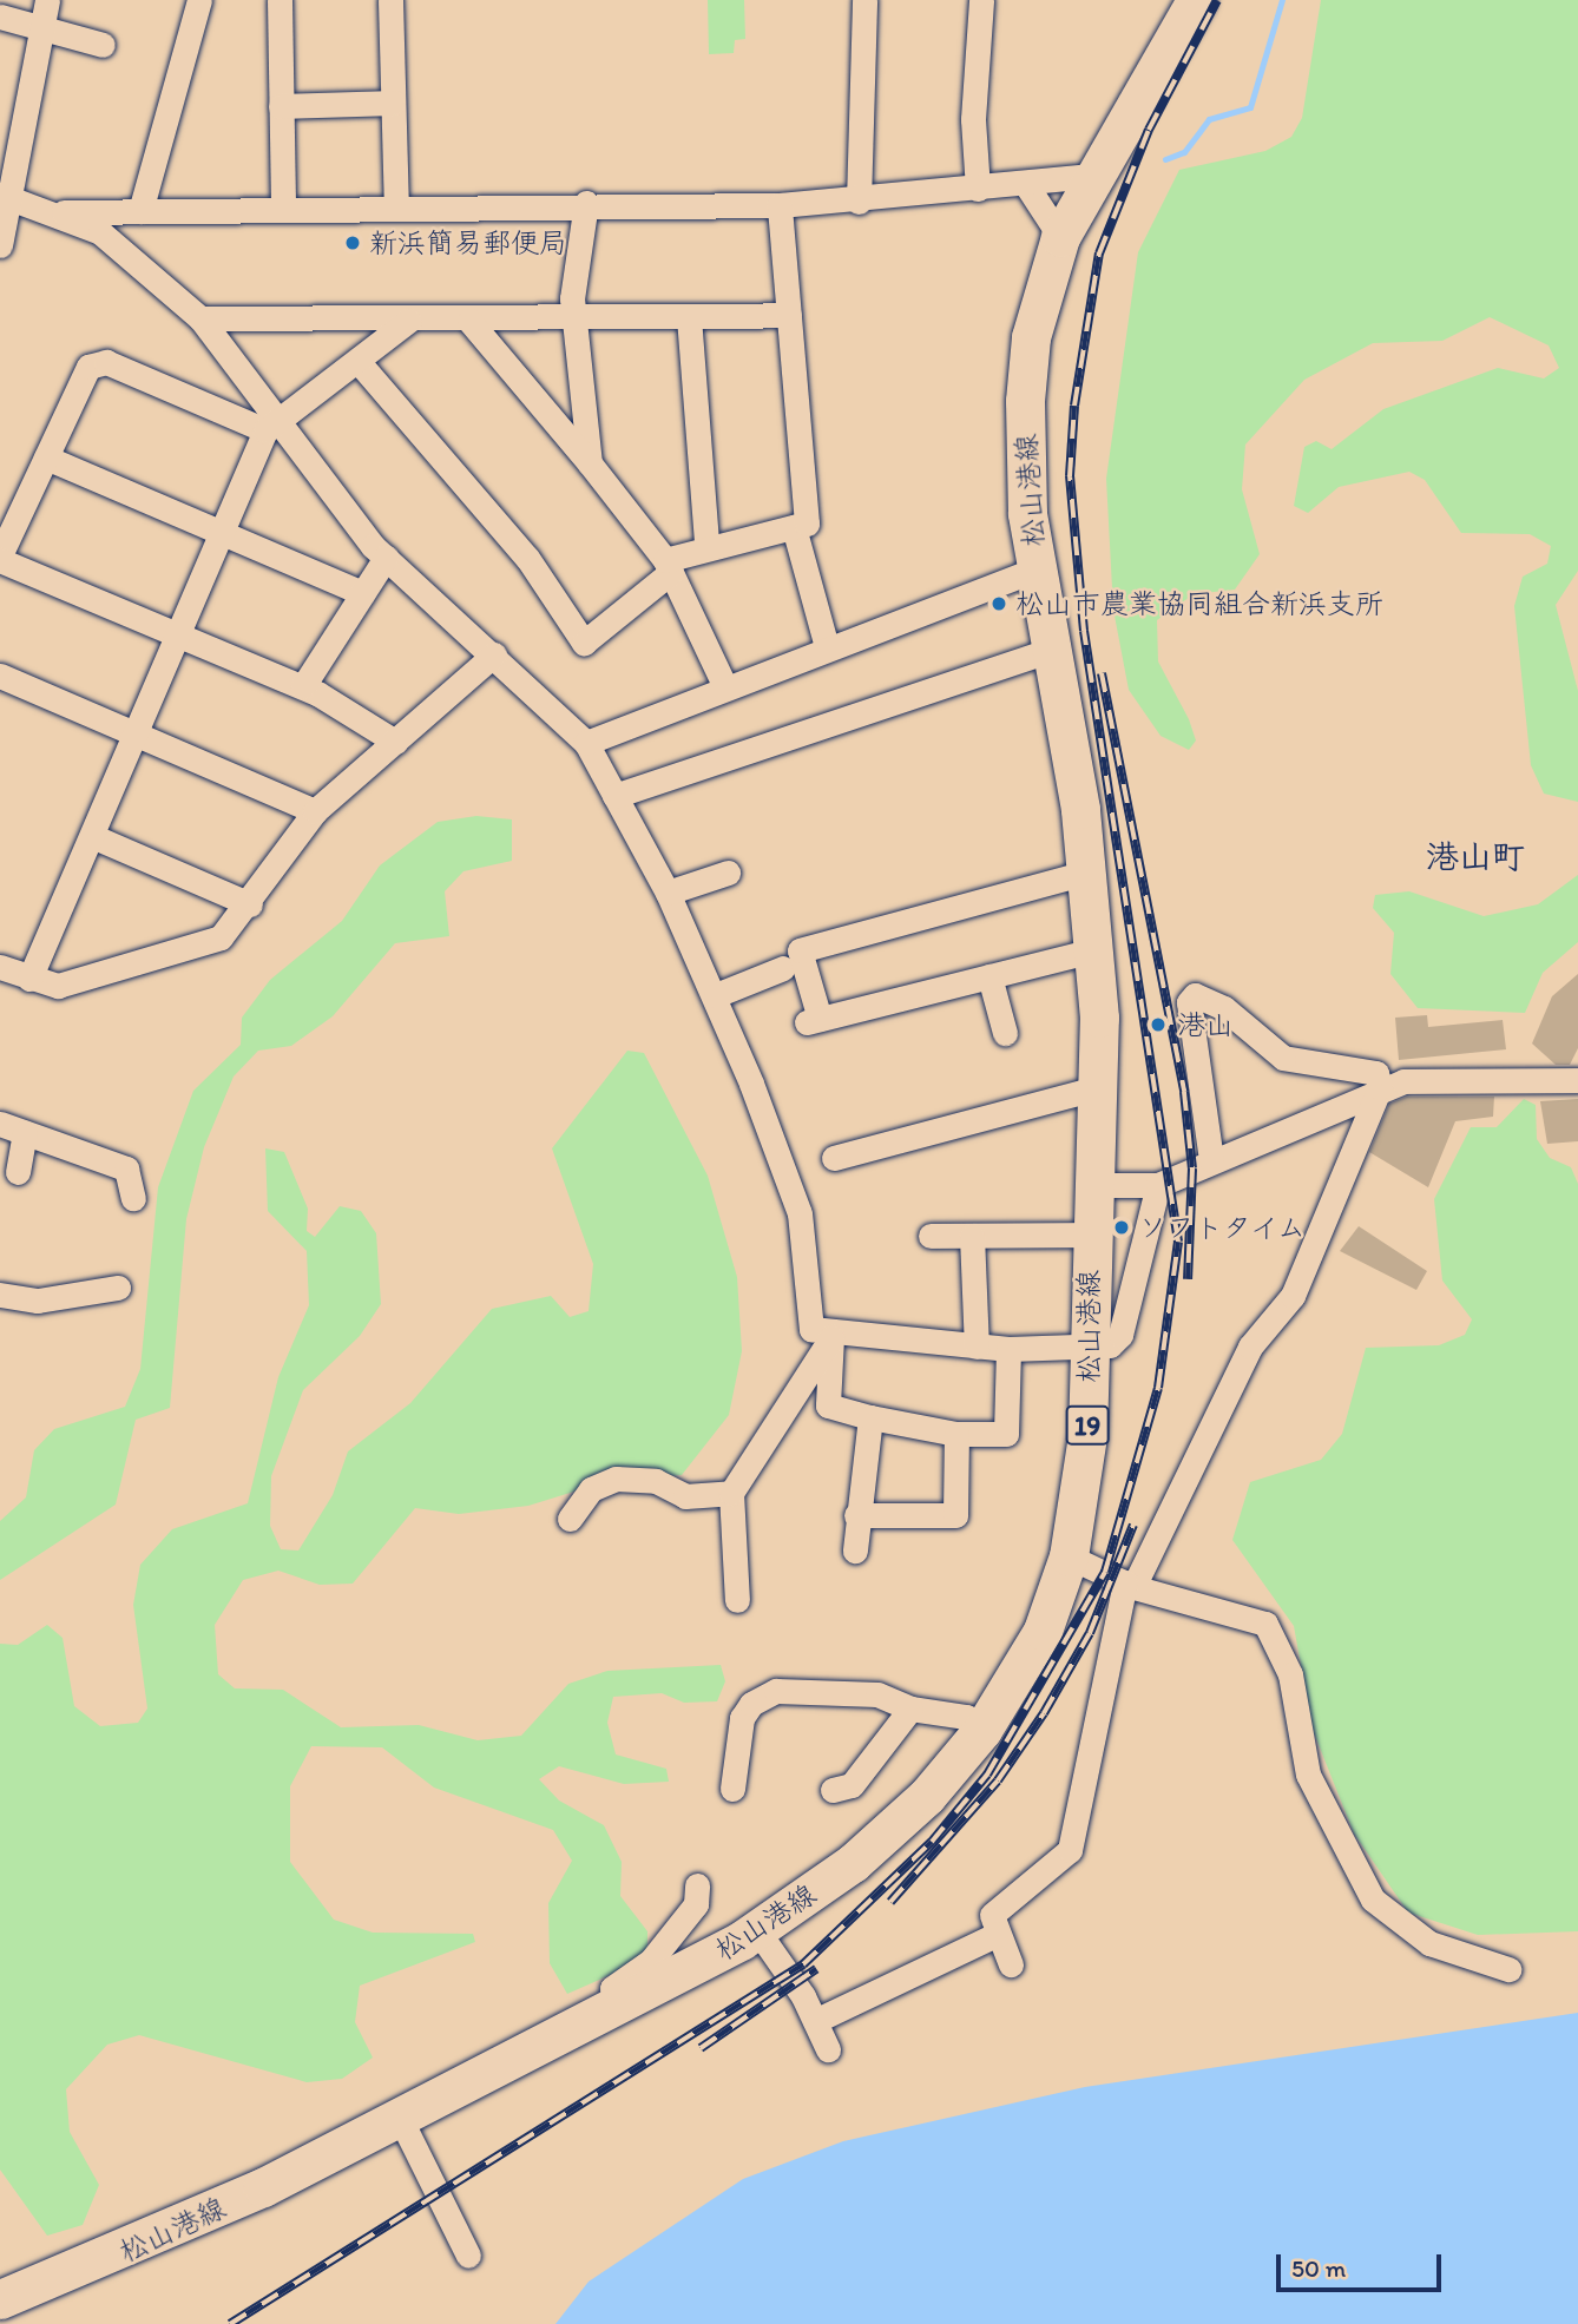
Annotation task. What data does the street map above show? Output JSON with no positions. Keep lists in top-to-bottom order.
{
  "streets": {
    "main road": ["松山港線", "19"]
  },
  "districts": ["港山町"],
  "places": [
    "新浜簡易郵便局",
    "松山市農業協同組合新浜支所",
    "港山",
    "ソフトタイム"
  ],
  "scale_bar": "50 m"
}
